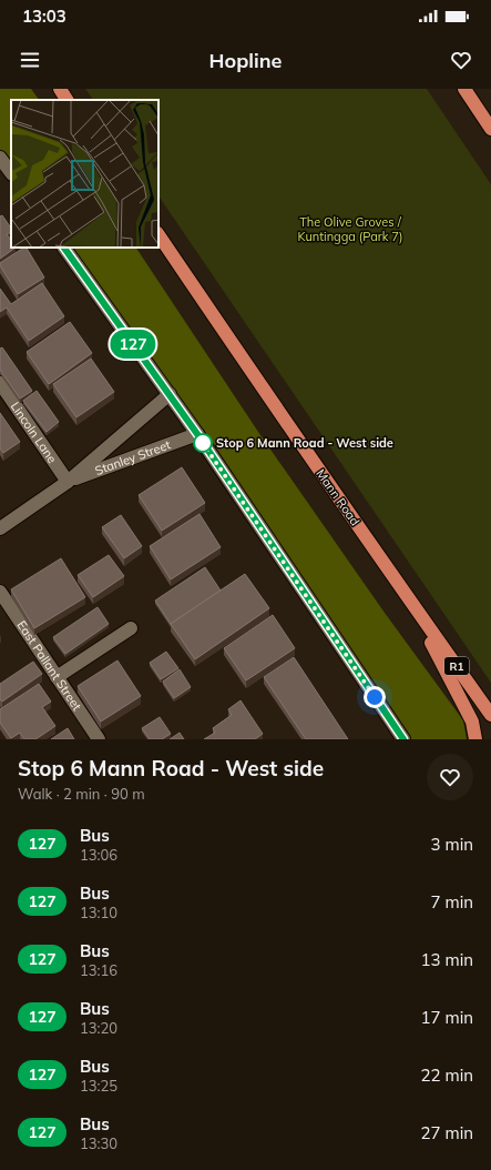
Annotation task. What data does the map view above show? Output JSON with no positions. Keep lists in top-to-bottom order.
{
  "streets": {
    "highway": ["Mann Road", "R1"],
    "street": ["Lincoln Lane", "Stanley Street", "East Pallant Street"]
  },
  "crossings": [
    ["Lincoln Lane", "Stanley Street"]
  ],
  "parks": ["The Olive Groves / Kuntingga (Park 7)"],
  "places": ["Stop 6 Mann Road - West side"],
  "lines": ["bus line 127"],
  "page": {
    "status": "13:03",
    "header": "Hopline",
    "on_map": "127",
    "heading": ["Stop 6 Mann Road - West side", "Walk · 2 min · 90 m"],
    "list": [
      {
        "mark": "127",
        "name": "Bus",
        "note": "13:06",
        "value": "3 min"
      },
      {
        "mark": "127",
        "name": "Bus",
        "note": "13:10",
        "value": "7 min"
      },
      {
        "mark": "127",
        "name": "Bus",
        "note": "13:16",
        "value": "13 min"
      },
      {
        "mark": "127",
        "name": "Bus",
        "note": "13:20",
        "value": "17 min"
      },
      {
        "mark": "127",
        "name": "Bus",
        "note": "13:25",
        "value": "22 min"
      },
      {
        "mark": "127",
        "name": "Bus",
        "note": "13:30",
        "value": "27 min"
      }
    ]
  }
}
